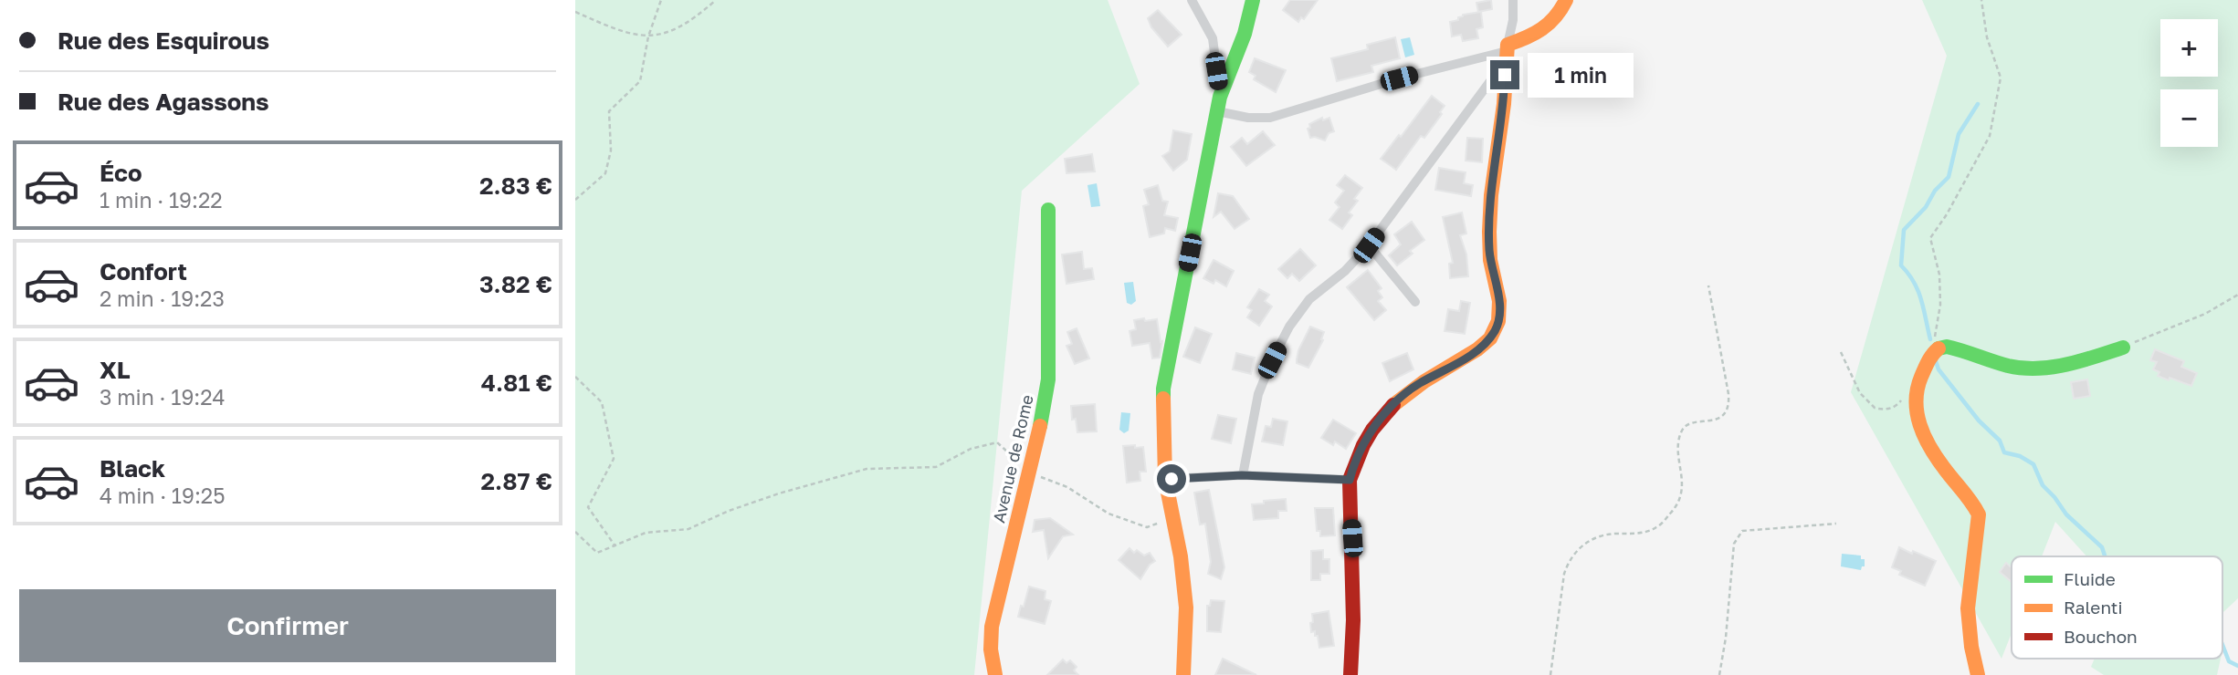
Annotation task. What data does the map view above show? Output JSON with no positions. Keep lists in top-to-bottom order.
{
  "streets": {
    "street": ["Avenue de Rome"]
  },
  "legend": ["Fluide", "Ralenti", "Bouchon"],
  "page": {
    "banner": ["Rue des Esquirous", "Rue des Agassons"],
    "map_buttons": ["+", "−"],
    "bubble": "1 min",
    "list": [
      {
        "name": "Éco",
        "note": "1 min · 19:22",
        "value": "2.83 €"
      },
      {
        "name": "Confort",
        "note": "2 min · 19:23",
        "value": "3.82 €"
      },
      {
        "name": "XL",
        "note": "3 min · 19:24",
        "value": "4.81 €"
      },
      {
        "name": "Black",
        "note": "4 min · 19:25",
        "value": "2.87 €"
      }
    ],
    "buttons": "Confirmer"
  }
}
